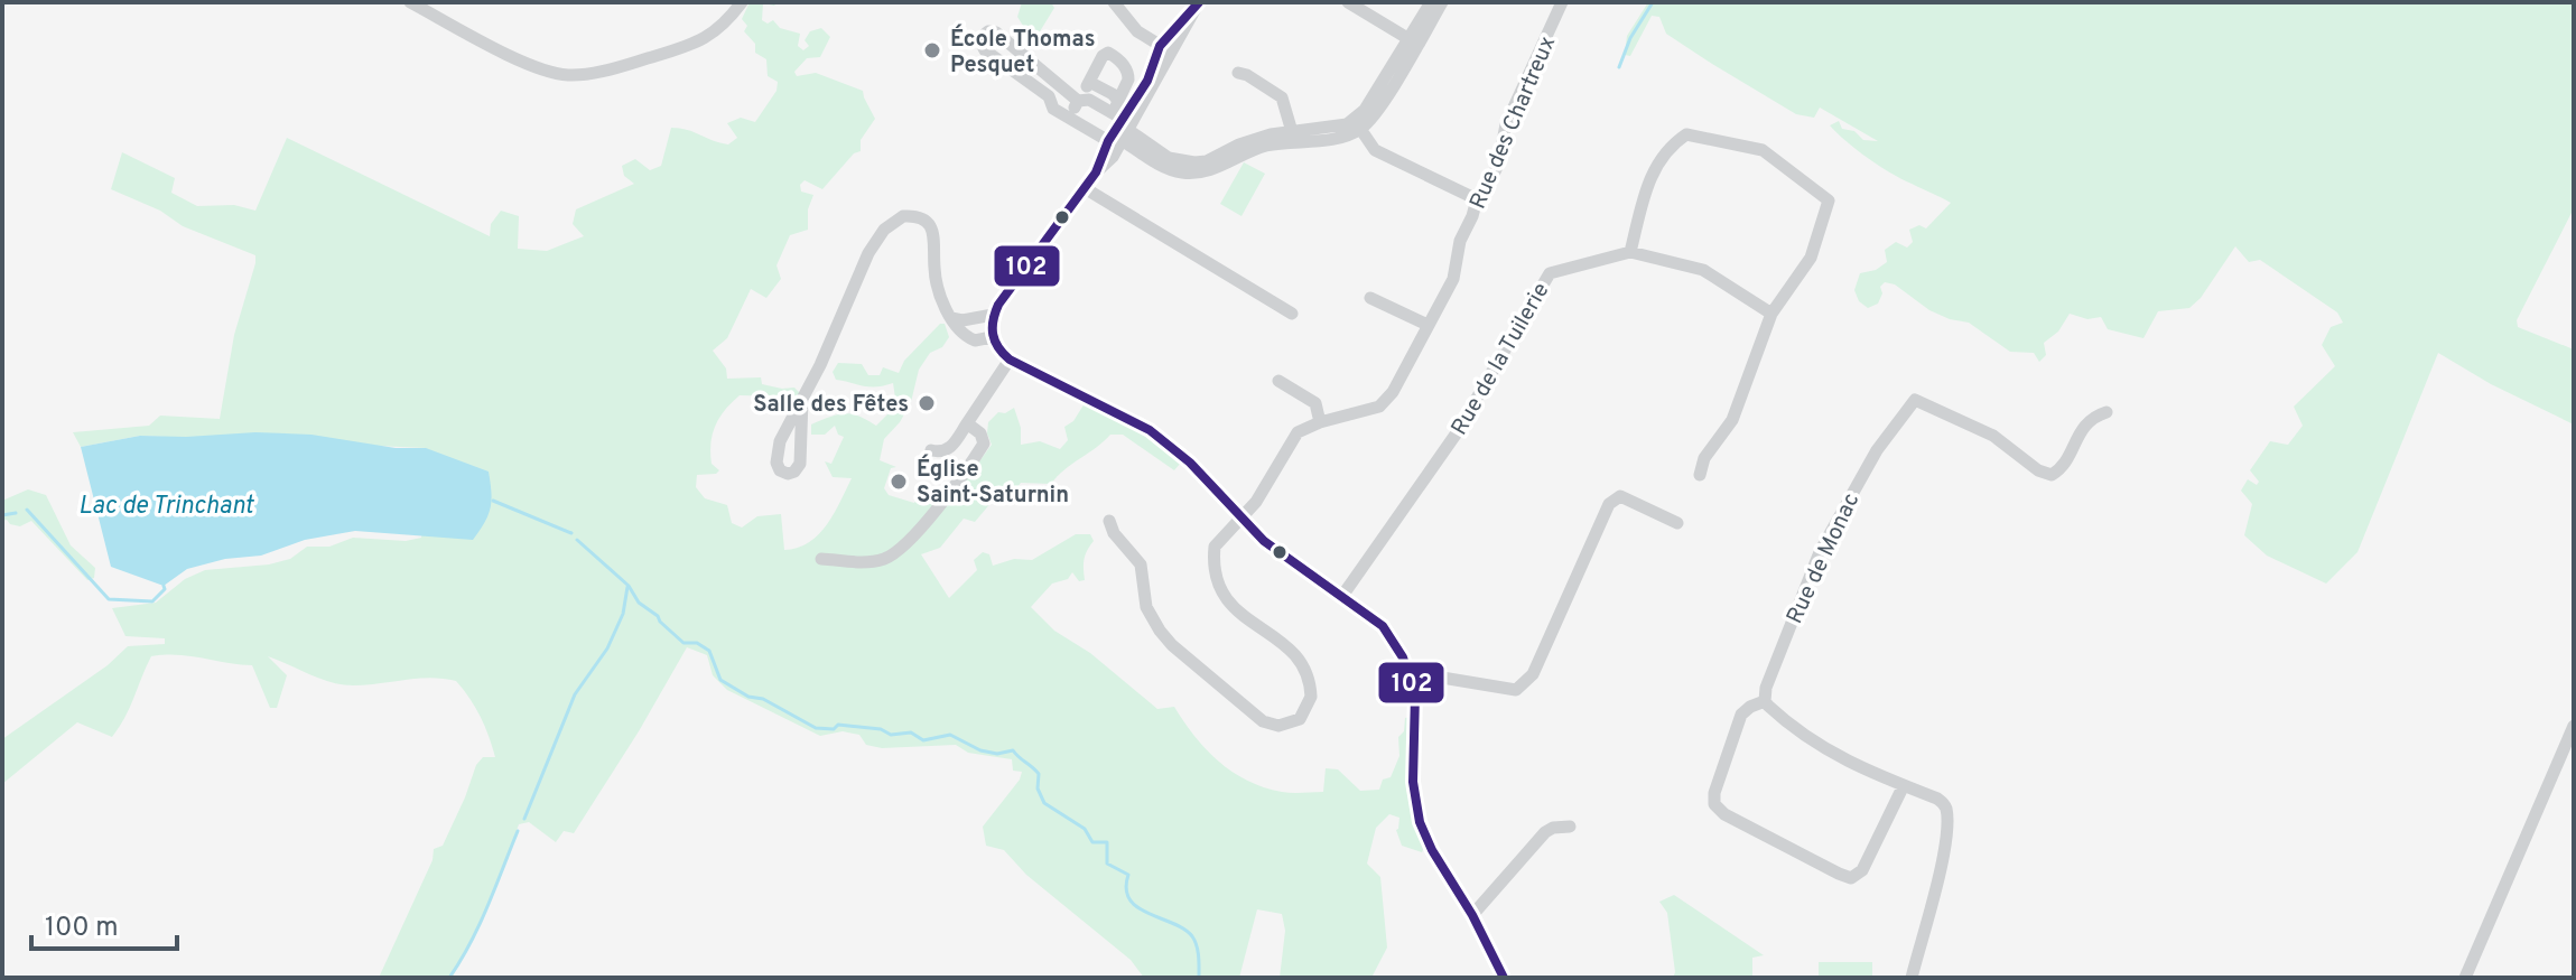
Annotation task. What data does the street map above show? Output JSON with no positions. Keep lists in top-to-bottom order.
{
  "streets": {
    "street": ["Rue des Chartreux", "Rue de la Tuilerie", "Rue de Monac"]
  },
  "water": ["Lac de Trinchant"],
  "places": ["École Thomas Pesquet", "Salle des Fêtes", "Église Saint-Saturnin"],
  "lines": ["transit line 102"],
  "scale_bar": "100 m"
}
